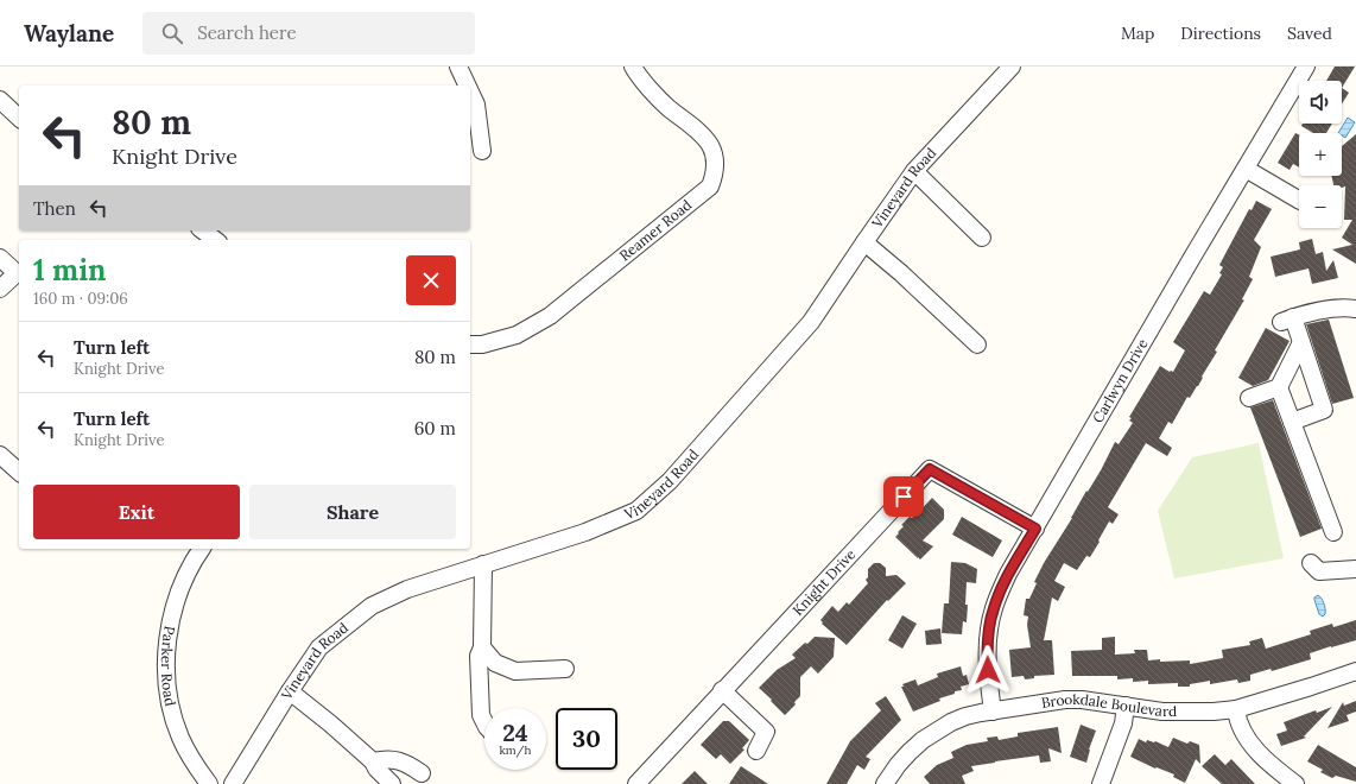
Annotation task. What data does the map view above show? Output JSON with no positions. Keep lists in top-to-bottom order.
{
  "streets": {
    "street": [
      "Vineyard Road",
      "Reamer Road",
      "Carlwyn Drive",
      "Knight Drive",
      "Parker Road",
      "Brookdale Boulevard"
    ]
  },
  "crossings": [
    ["Carlwyn Drive", "Knight Drive"],
    ["Carlwyn Drive", "Brookdale Boulevard"]
  ],
  "page": {
    "header": "Waylane",
    "search": "Search here",
    "nav": ["Map", "Directions", "Saved"],
    "map_buttons": ["+", "−"],
    "turn": ["80 m", "Knight Drive"],
    "then": "Then",
    "heading": ["1 min", "160 m · 09:06"],
    "list": [
      {
        "name": "Turn left",
        "note": "Knight Drive",
        "value": "80 m"
      },
      {
        "name": "Turn left",
        "note": "Knight Drive",
        "value": "60 m"
      }
    ],
    "buttons": ["Exit", "Share"],
    "speed": "24 km/h",
    "limit": "30"
  }
}
